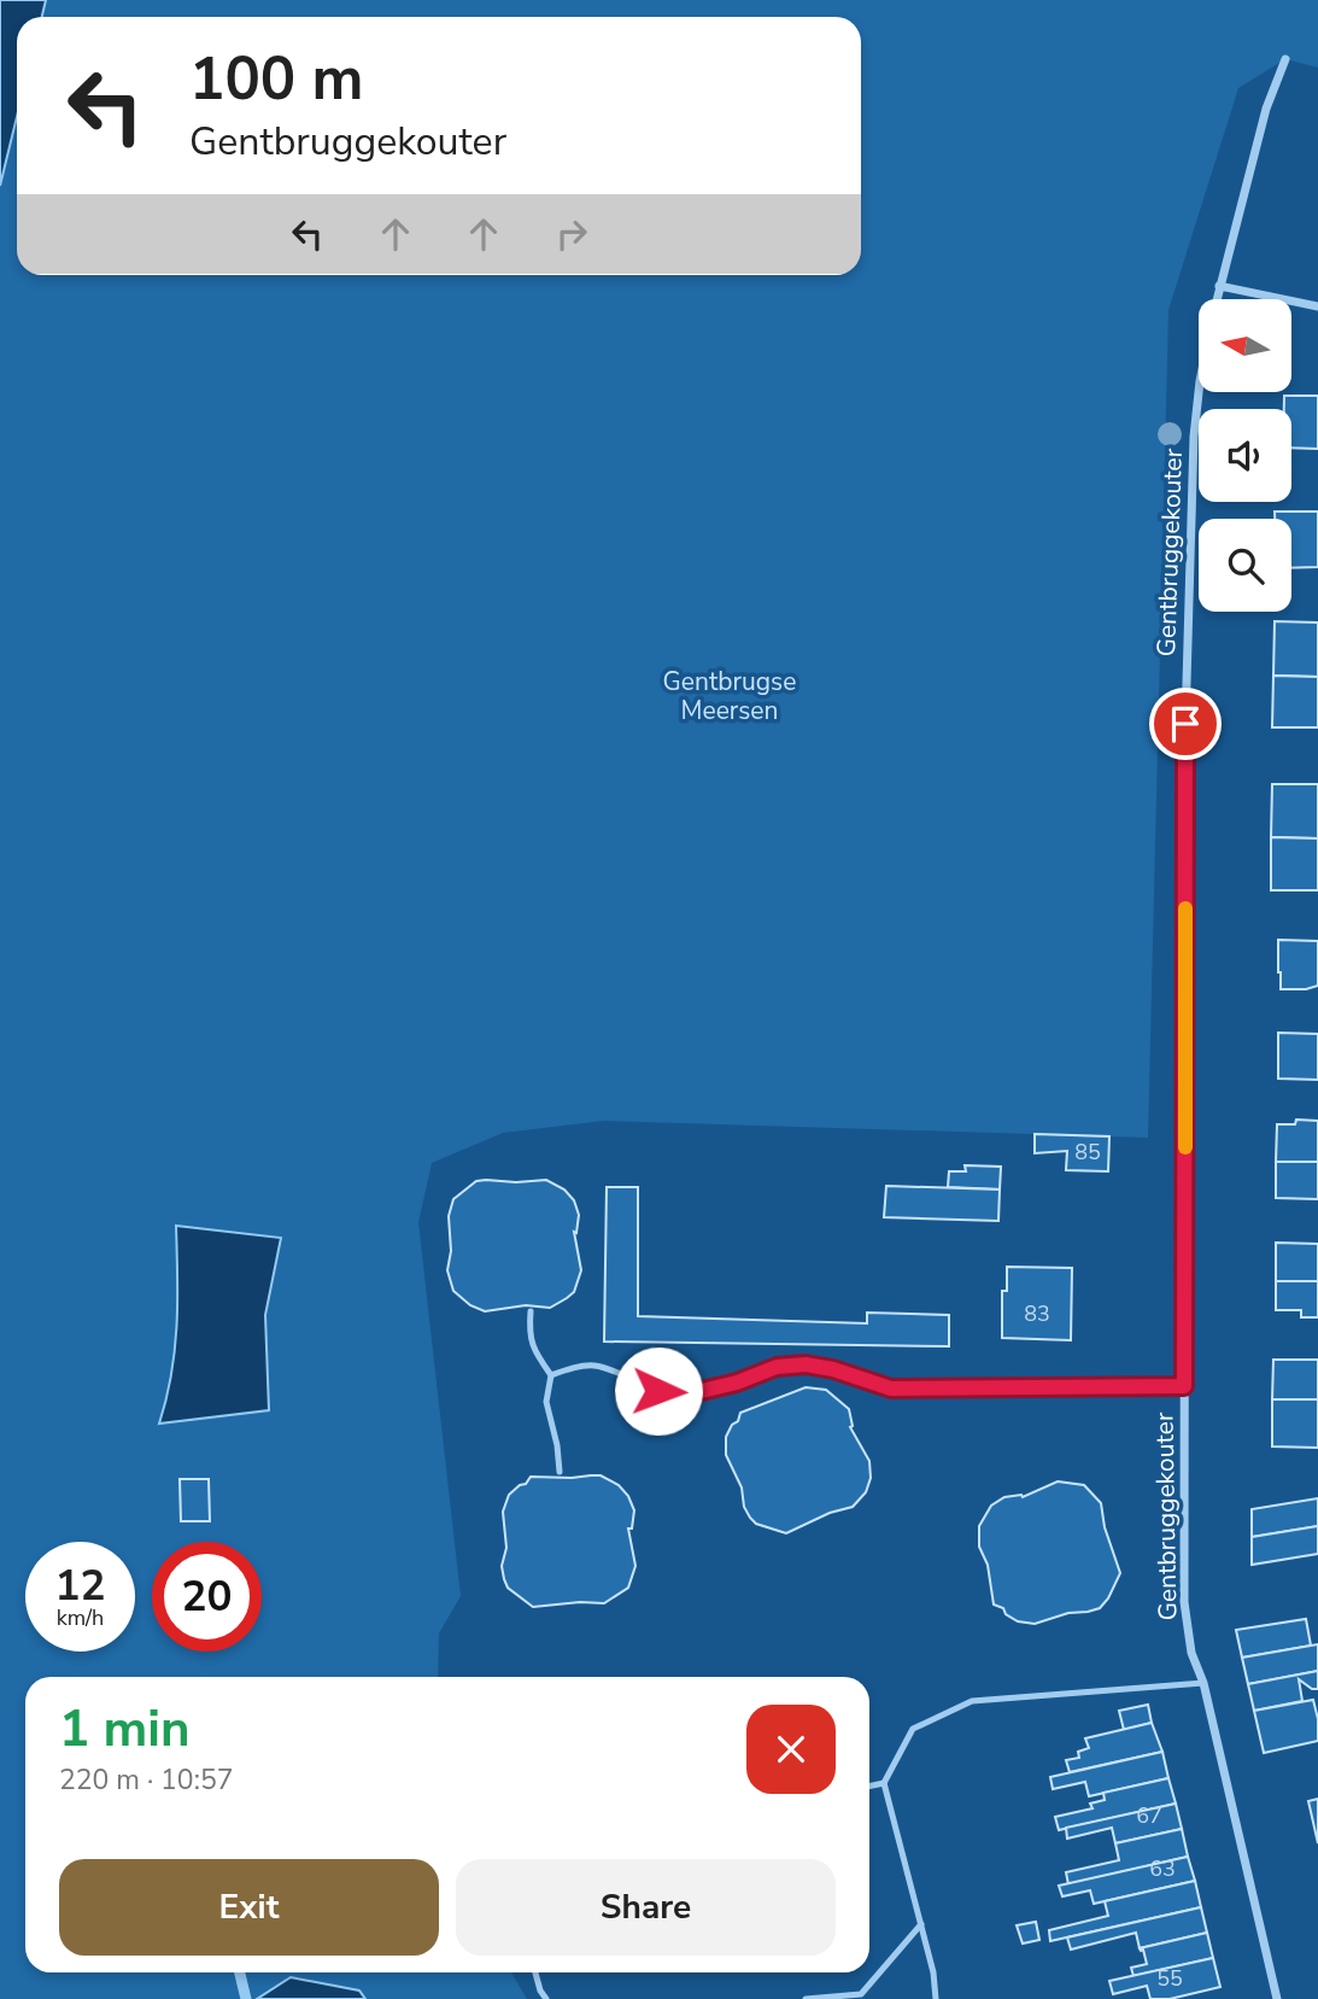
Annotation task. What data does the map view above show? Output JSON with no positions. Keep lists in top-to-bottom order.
{
  "streets": {
    "street": ["Gentbruggekouter"]
  },
  "parks": ["Gentbrugse Meersen"],
  "house_numbers": [
    "85",
    "83",
    "67",
    "63",
    "55"
  ],
  "north": "left",
  "page": {
    "turn": ["100 m", "Gentbruggekouter"],
    "speed": "12 km/h",
    "limit": "20",
    "heading": ["1 min", "220 m · 10:57"],
    "buttons": ["Exit", "Share"]
  }
}
